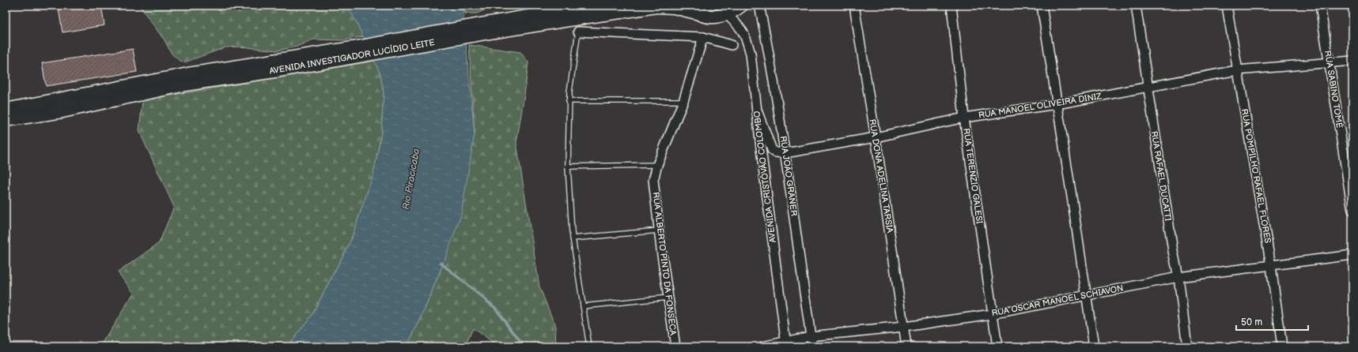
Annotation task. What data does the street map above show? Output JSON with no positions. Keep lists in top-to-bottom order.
{
  "streets": {
    "main road": ["AVENIDA INVESTIGADOR LUCÍDIO LEITE"],
    "street": [
      "RUA SABINO TOMÉ",
      "RUA MANOEL OLIVEIRA DINIZ",
      "RUA JOÃO GRANER",
      "RUA DONA ADELINA TARSIA",
      "RUA TERENZIO GALESI",
      "RUA RAFAEL DUCATTI",
      "RUA POMPILHO RAFAEL FLORES",
      "AVENIDA CRISTÓVÃO COLOMBO",
      "RUA ALBERTO PINTO DA FONSECA",
      "RUA OSCAR MANOEL SCHIAVON"
    ]
  },
  "crossings": [
    ["AVENIDA INVESTIGADOR LUCÍDIO LEITE", "AVENIDA CRISTÓVÃO COLOMBO"],
    ["RUA SABINO TOMÉ", "RUA MANOEL OLIVEIRA DINIZ"],
    ["RUA MANOEL OLIVEIRA DINIZ", "RUA JOÃO GRANER"],
    ["RUA MANOEL OLIVEIRA DINIZ", "RUA DONA ADELINA TARSIA"],
    ["RUA MANOEL OLIVEIRA DINIZ", "RUA TERENZIO GALESI"],
    ["RUA MANOEL OLIVEIRA DINIZ", "RUA RAFAEL DUCATTI"],
    ["RUA MANOEL OLIVEIRA DINIZ", "RUA POMPILHO RAFAEL FLORES"],
    ["RUA MANOEL OLIVEIRA DINIZ", "AVENIDA CRISTÓVÃO COLOMBO"],
    ["RUA JOÃO GRANER", "RUA OSCAR MANOEL SCHIAVON"],
    ["RUA DONA ADELINA TARSIA", "RUA OSCAR MANOEL SCHIAVON"],
    ["RUA TERENZIO GALESI", "RUA OSCAR MANOEL SCHIAVON"],
    ["RUA RAFAEL DUCATTI", "RUA OSCAR MANOEL SCHIAVON"],
    ["RUA POMPILHO RAFAEL FLORES", "RUA OSCAR MANOEL SCHIAVON"],
    ["AVENIDA CRISTÓVÃO COLOMBO", "RUA OSCAR MANOEL SCHIAVON"]
  ],
  "water": ["Rio Piracicaba"],
  "scale_bar": "50 m"
}
